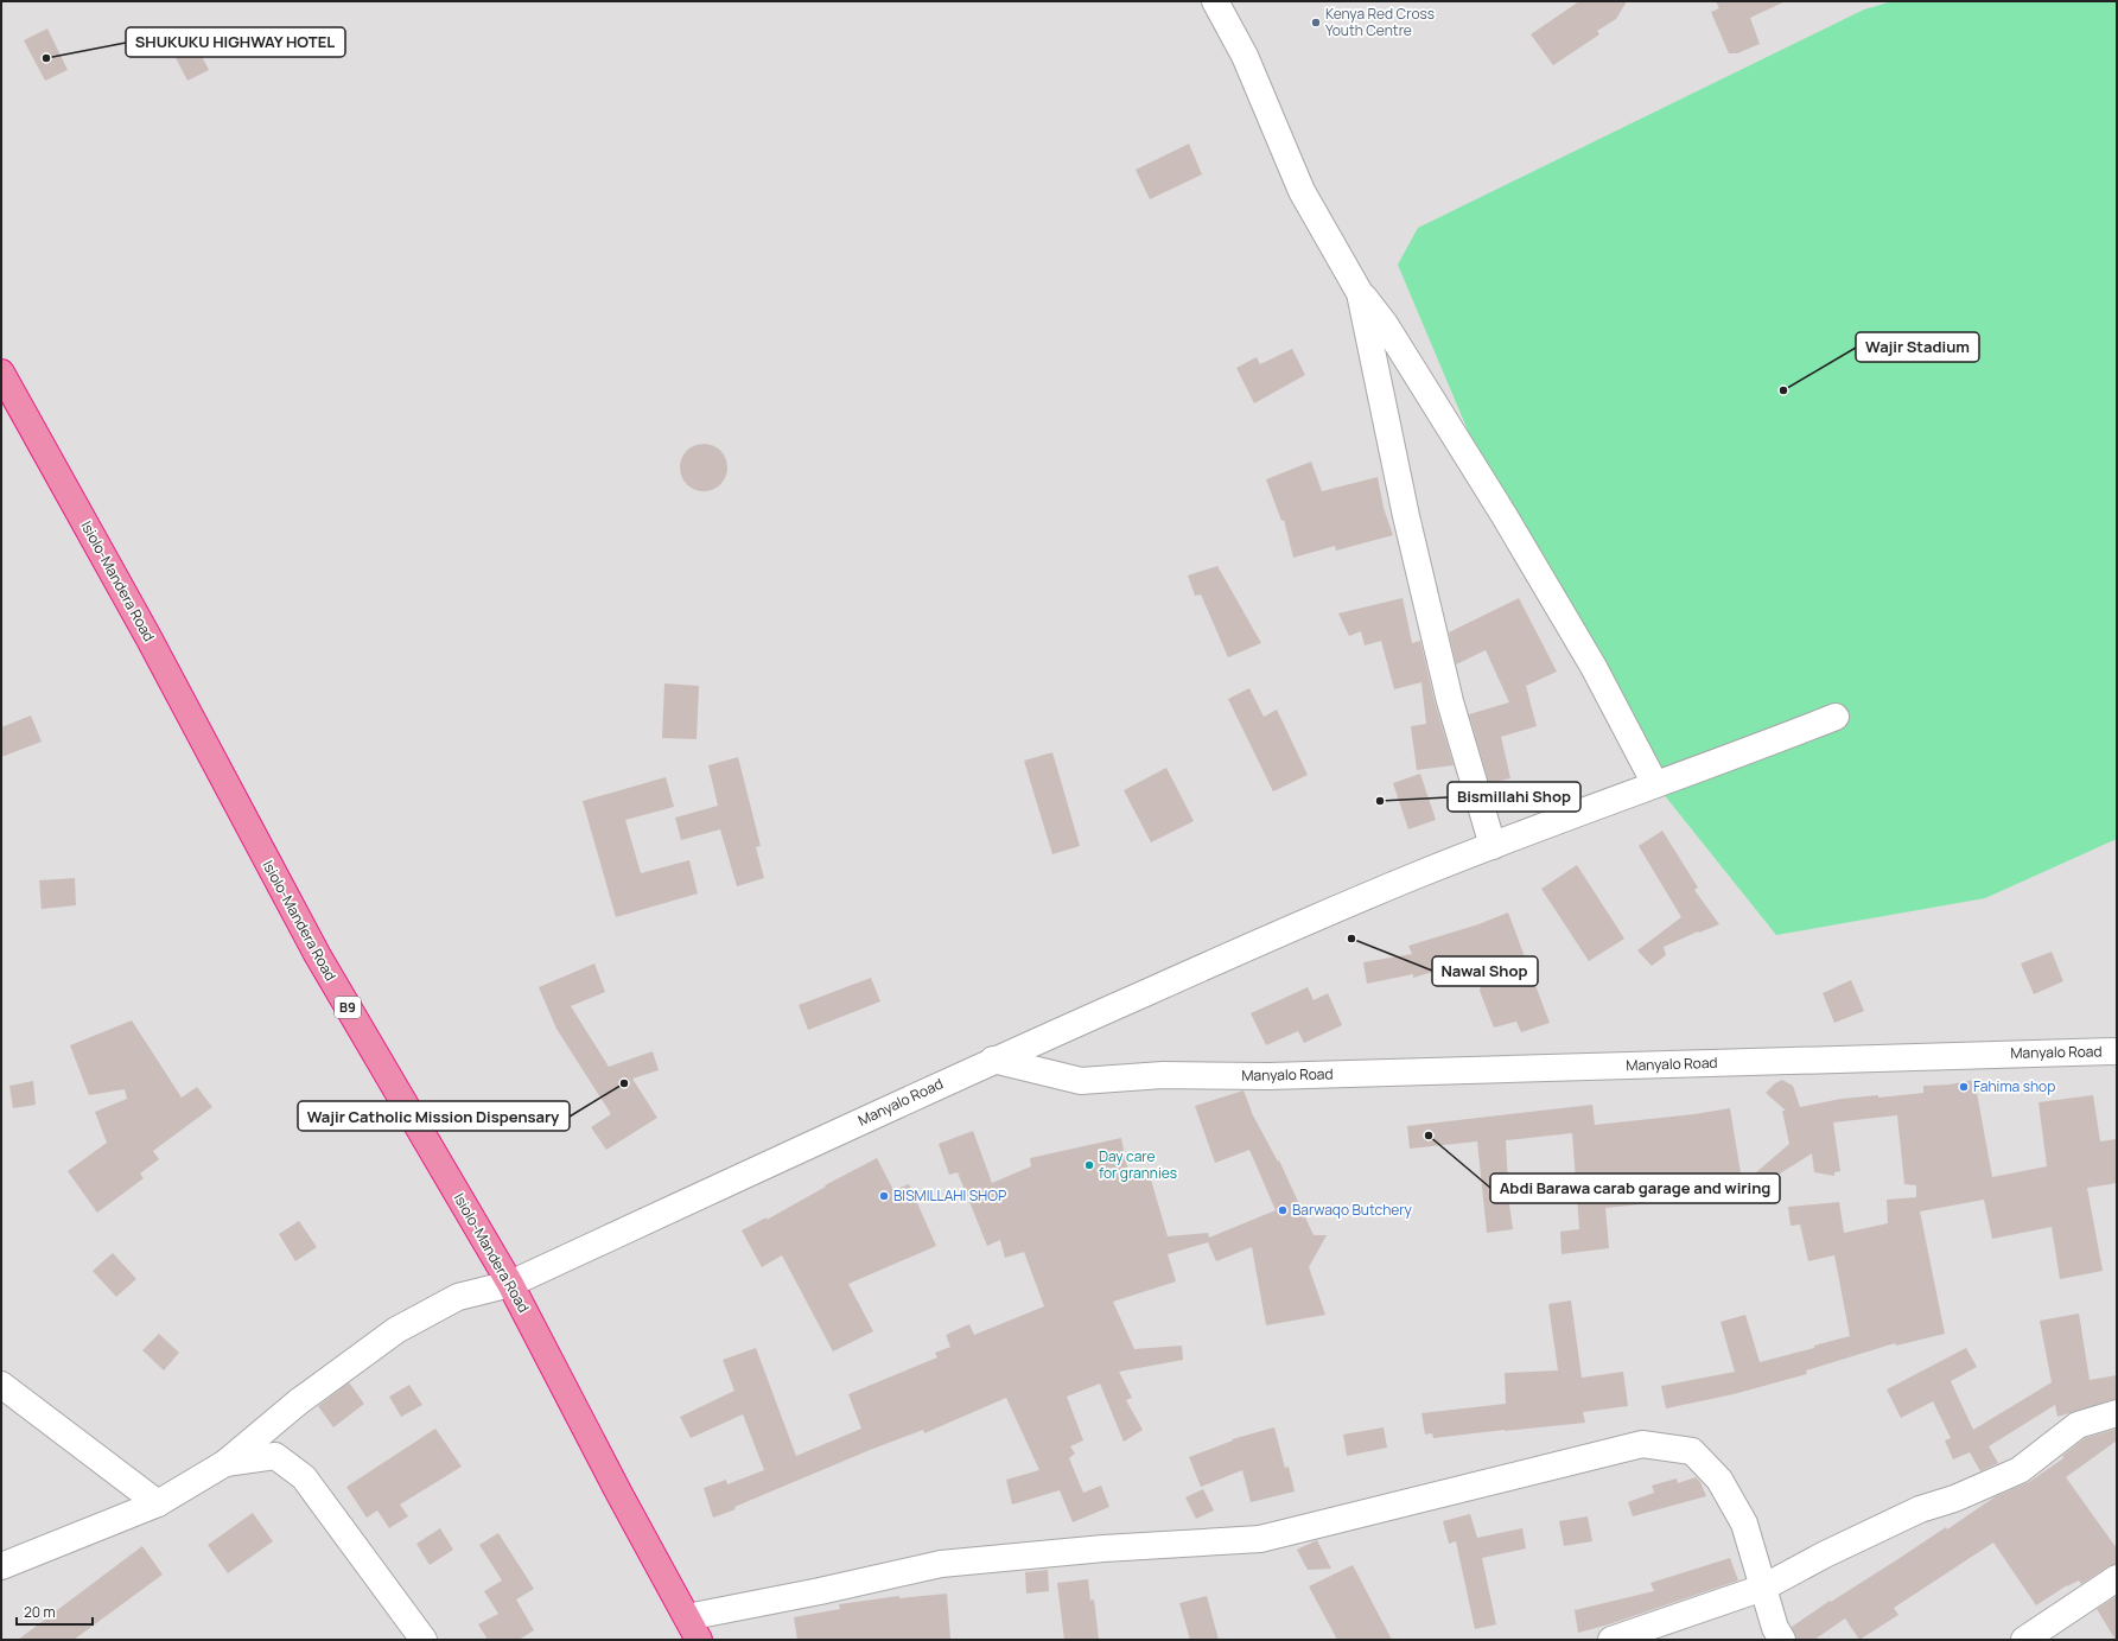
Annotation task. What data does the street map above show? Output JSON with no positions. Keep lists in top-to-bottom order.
{
  "streets": {
    "highway": ["Isiolo-Mandera Road", "B9"],
    "street": ["Manyalo Road"]
  },
  "crossings": [
    ["Isiolo-Mandera Road", "Manyalo Road"]
  ],
  "places": [
    "Kenya Red Cross Youth Centre",
    "SHUKUKU HIGHWAY HOTEL",
    "Wajir Stadium",
    "Bismillahi Shop",
    "Nawal Shop",
    "Wajir Catholic Mission Dispensary",
    "Fahima shop",
    "Abdi Barawa carab garage and wiring",
    "Day care for grannies",
    "BISMILLAHI SHOP",
    "Barwaqo Butchery"
  ],
  "scale_bar": "20 m"
}
